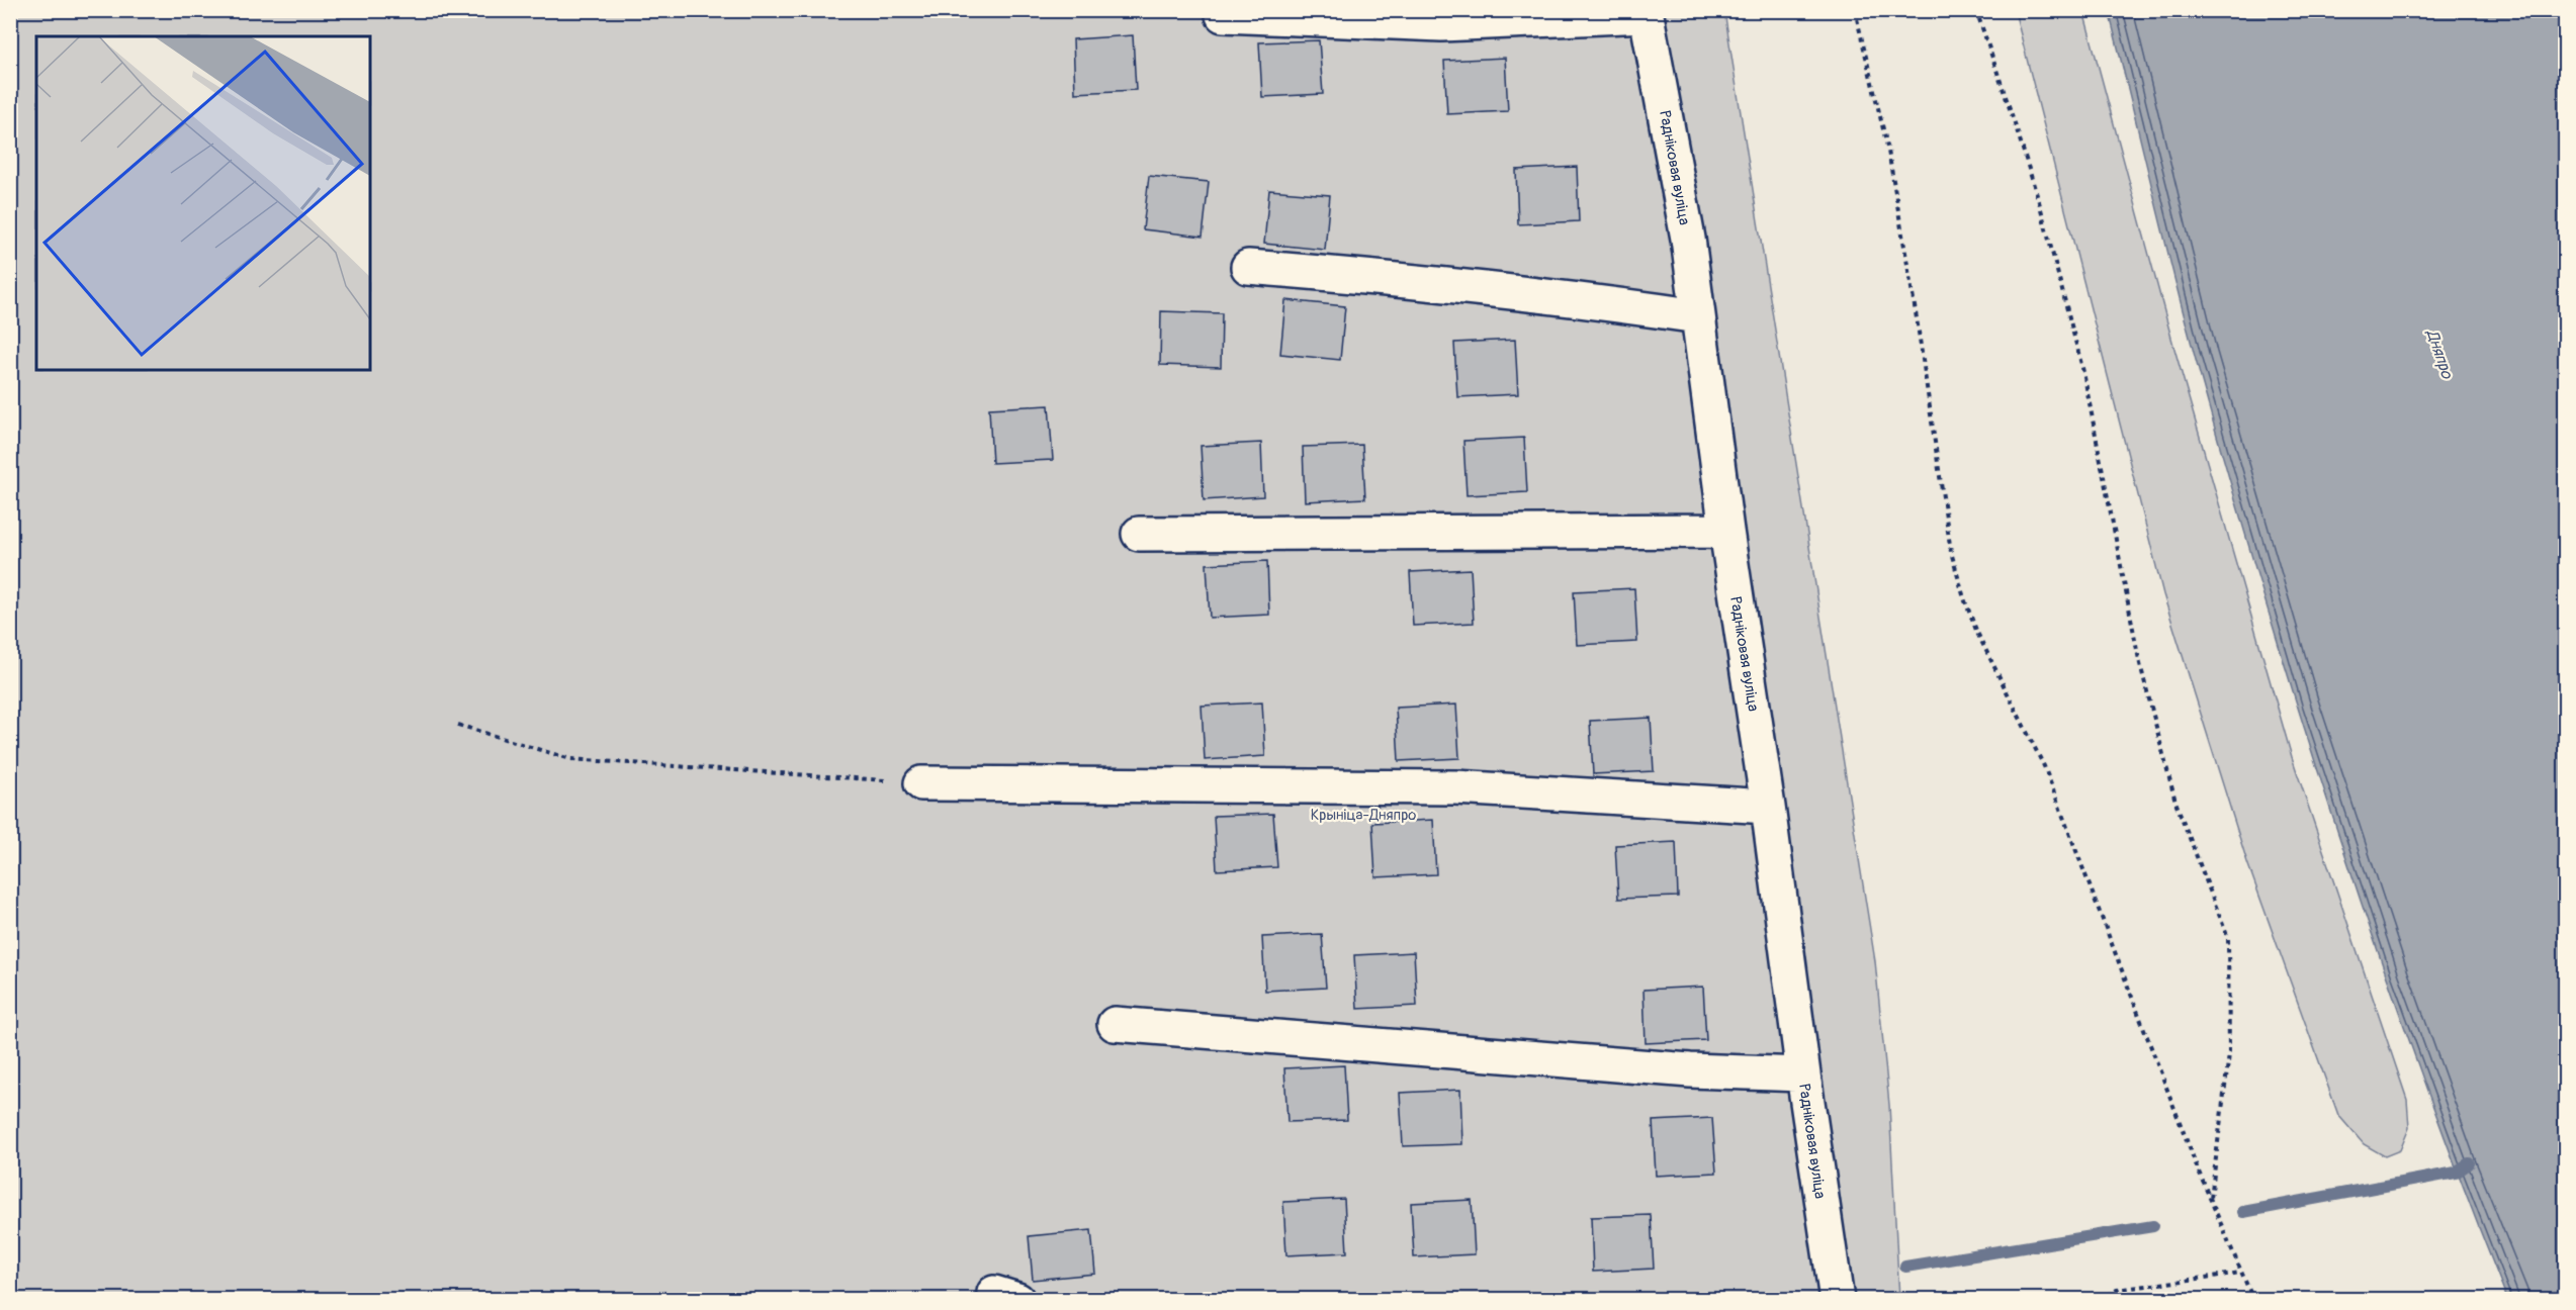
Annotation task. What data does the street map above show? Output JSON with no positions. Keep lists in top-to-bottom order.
{
  "streets": {
    "street": ["Радніковая вуліца"]
  },
  "water": ["Дняпро"],
  "parks": ["Крыніца-Дняпро"]
}
